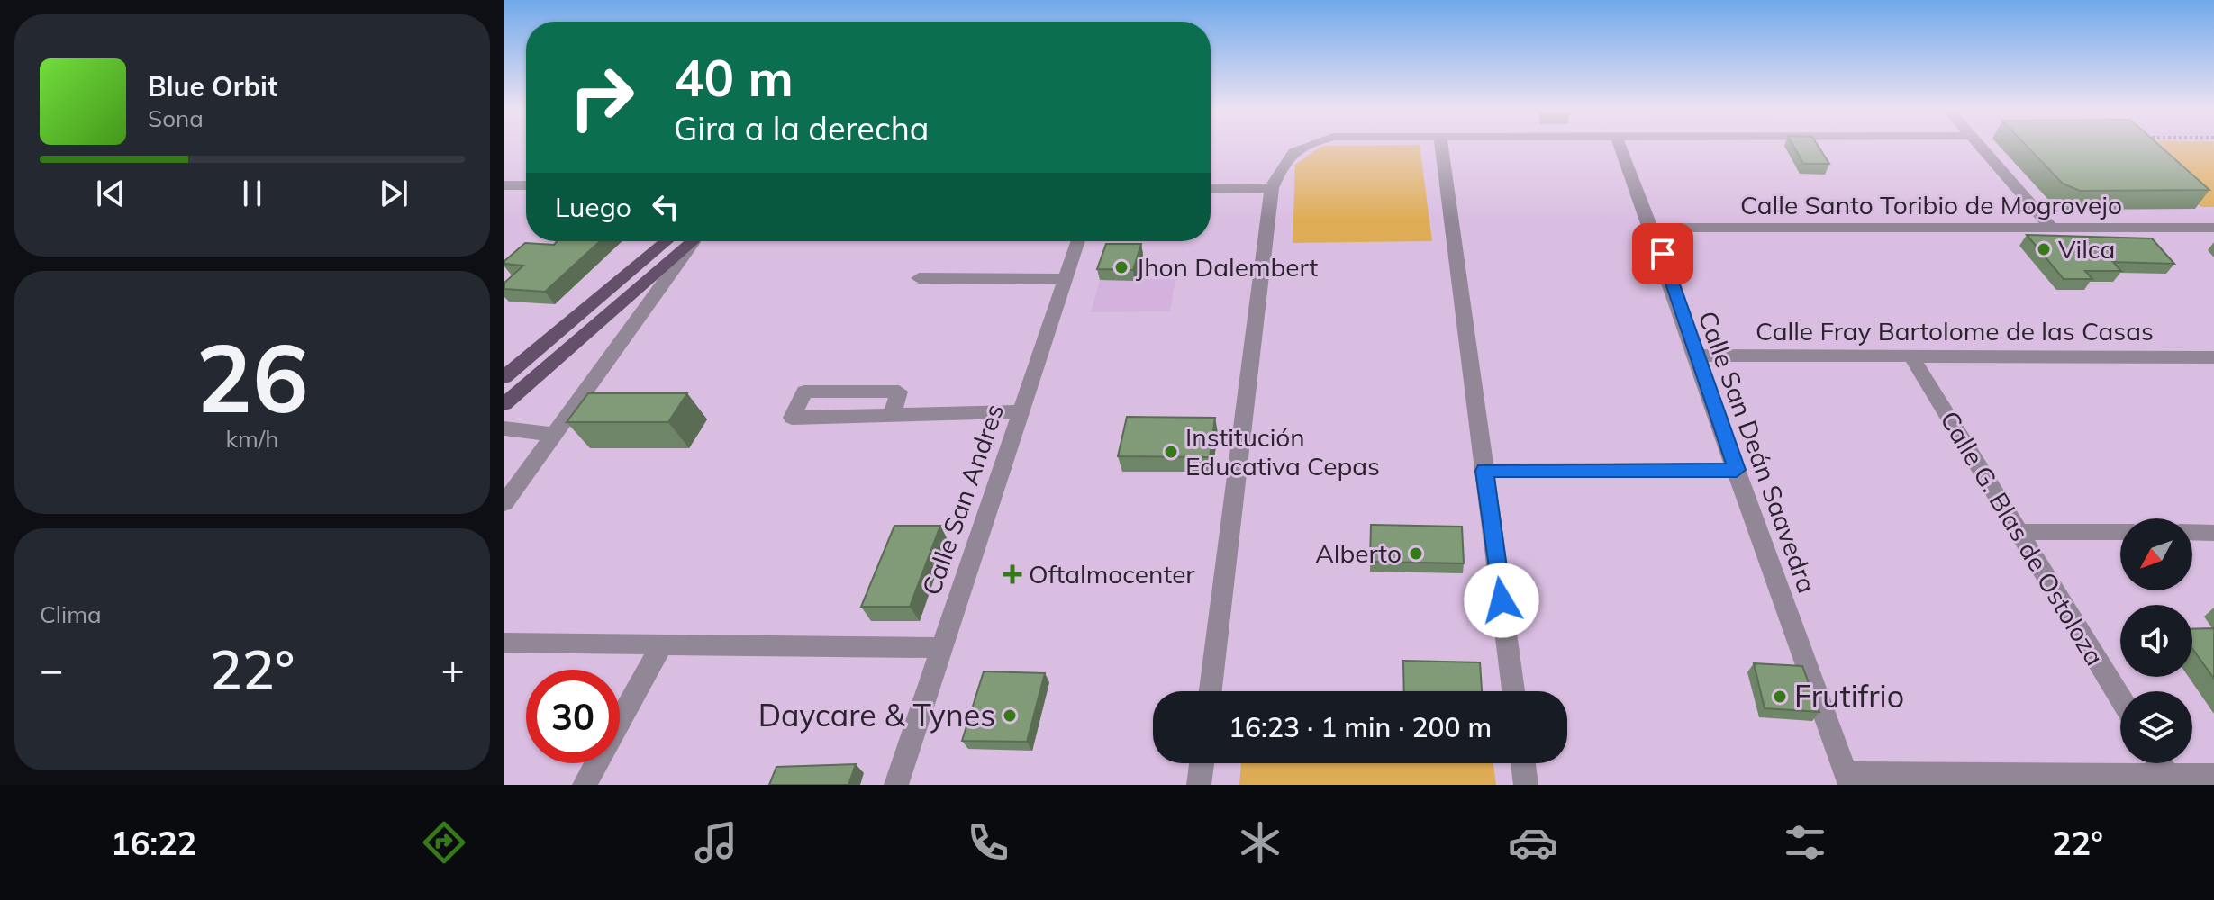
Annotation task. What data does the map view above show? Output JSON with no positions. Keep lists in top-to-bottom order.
{
  "streets": {
    "street": [
      "Calle Santo Toribio de Mogrovejo",
      "Calle Fray Bartolome de las Casas",
      "Calle San Deán Saavedra",
      "Calle San Andres",
      "Calle G. Blas de Ostoloza"
    ]
  },
  "crossings": [
    ["Calle Santo Toribio de Mogrovejo", "Calle San Deán Saavedra"],
    ["Calle Fray Bartolome de las Casas", "Calle San Deán Saavedra"],
    ["Calle Fray Bartolome de las Casas", "Calle G. Blas de Ostoloza"]
  ],
  "places": {
    "other": [
      "Vilca",
      "Jhon Dalembert",
      "Institución Educativa Cepas",
      "Alberto",
      "Frutifrio",
      "Daycare & Tynes"
    ],
    "health": ["Oftalmocenter"]
  },
  "north": "bottom left",
  "page": {
    "turn": ["40 m", "Gira a la derecha"],
    "song": ["Blue Orbit", "Sona"],
    "then": "Luego",
    "tile": [
      ["26", "km/h"],
      "Clima"
    ],
    "heat": ["−", "22°", "+"],
    "limit": "30",
    "trip": "16:23 · 1 min · 200 m",
    "tabs": ["16:22", "22°"]
  }
}
